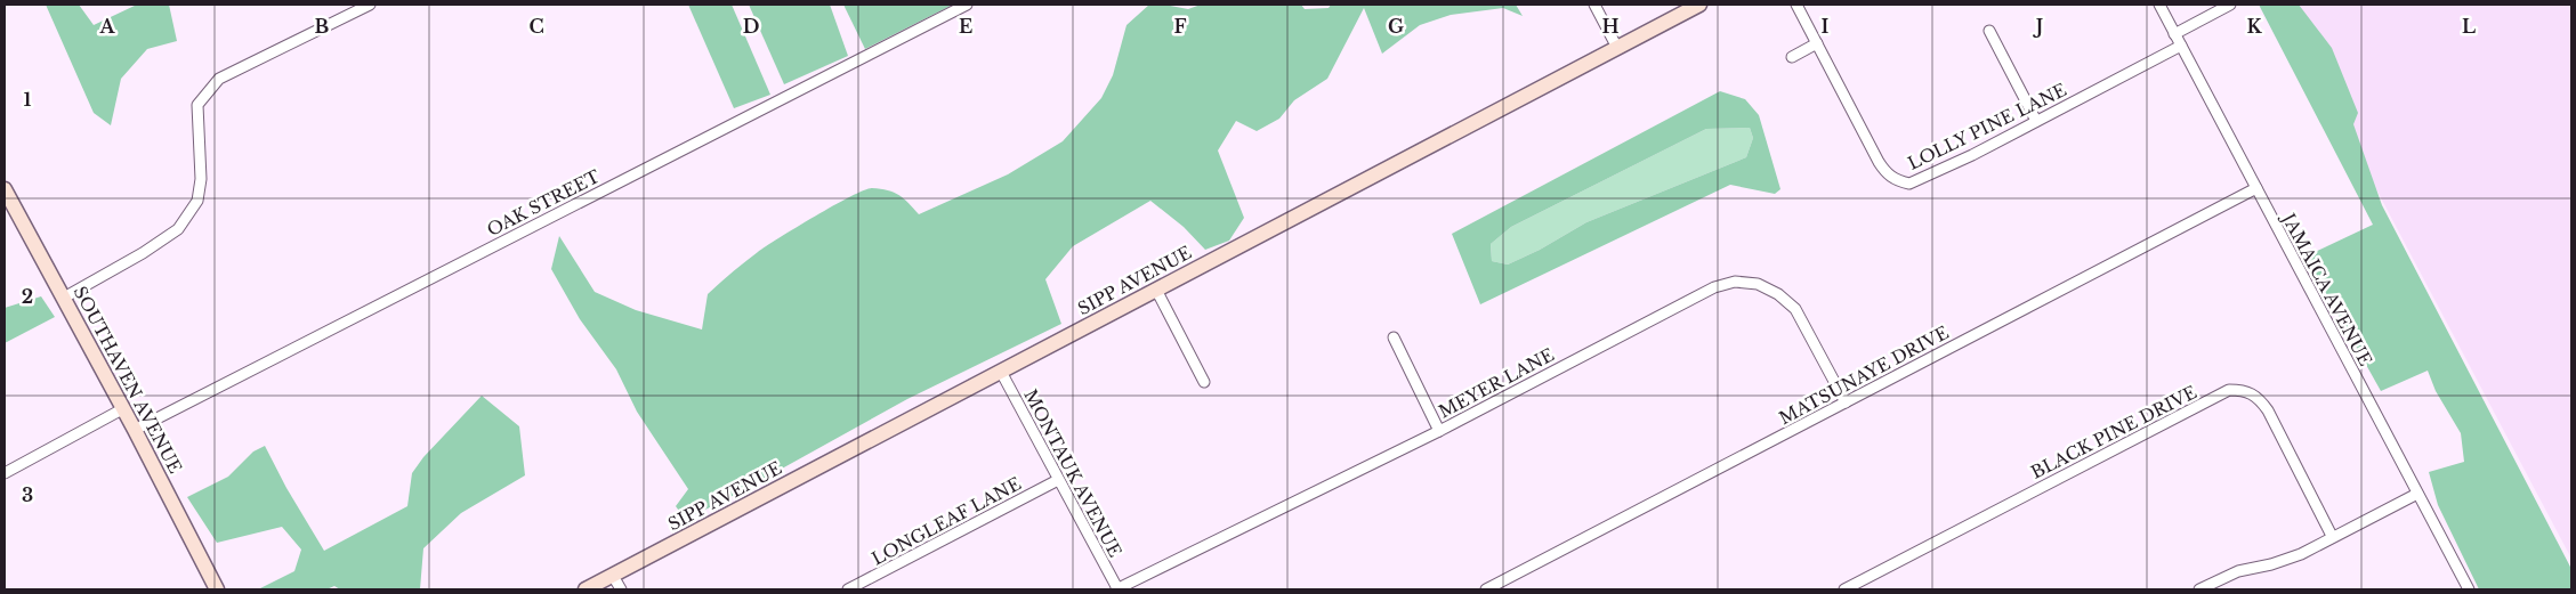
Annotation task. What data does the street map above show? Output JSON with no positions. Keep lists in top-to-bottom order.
{
  "streets": {
    "street": [
      "LOLLY PINE LANE",
      "OAK STREET",
      "SIPP AVENUE",
      "JAMAICA AVENUE",
      "MATSUNAYE DRIVE",
      "SOUTHAVEN AVENUE",
      "MEYER LANE",
      "BLACK PINE DRIVE",
      "MONTAUK AVENUE",
      "LONGLEAF LANE"
    ]
  },
  "crossings": [
    ["LOLLY PINE LANE", "JAMAICA AVENUE"],
    ["OAK STREET", "SOUTHAVEN AVENUE"],
    ["SIPP AVENUE", "MONTAUK AVENUE"],
    ["JAMAICA AVENUE", "MATSUNAYE DRIVE"],
    ["MATSUNAYE DRIVE", "MEYER LANE"],
    ["MEYER LANE", "MONTAUK AVENUE"],
    ["MONTAUK AVENUE", "LONGLEAF LANE"]
  ],
  "grid": {
    "columns": [
      "A",
      "B",
      "C",
      "D",
      "E",
      "F",
      "G",
      "H",
      "I",
      "J",
      "K",
      "L"
    ],
    "rows": ["1", "2", "3"]
  }
}
